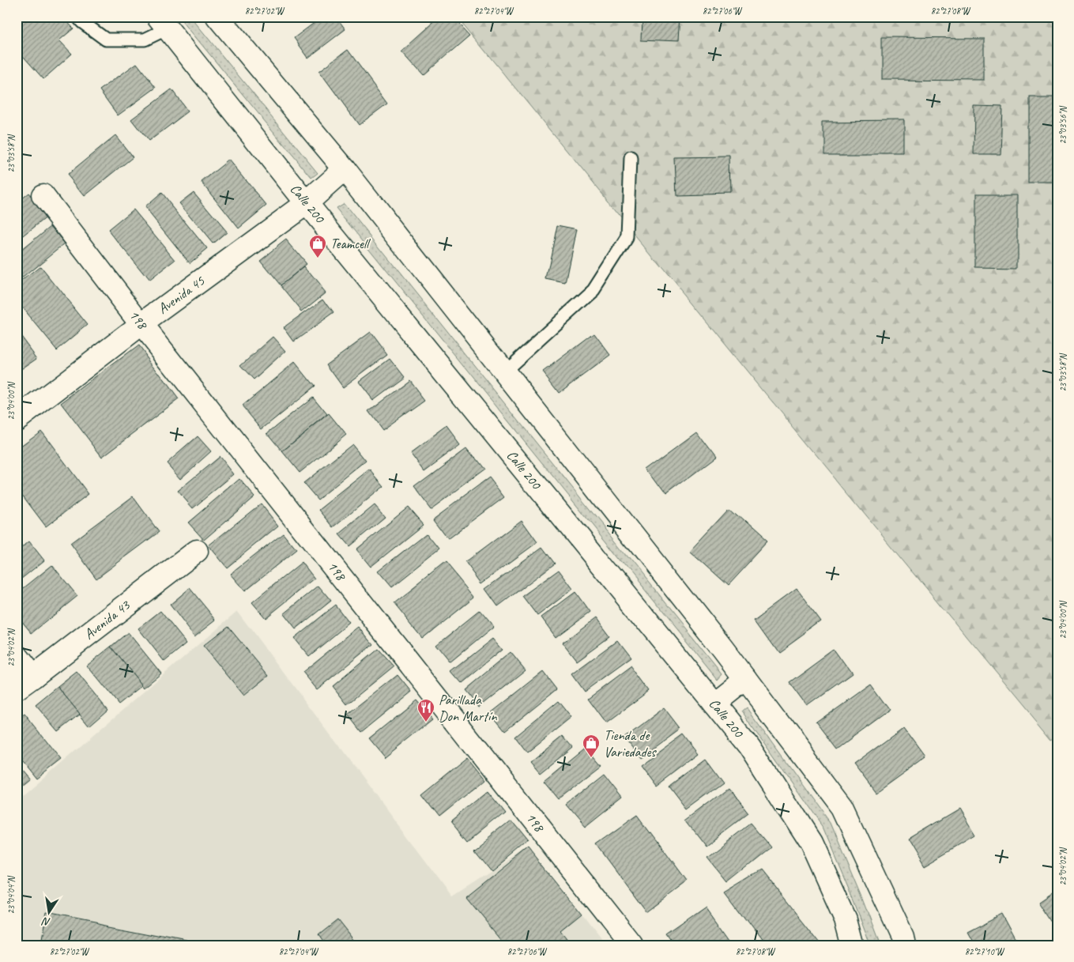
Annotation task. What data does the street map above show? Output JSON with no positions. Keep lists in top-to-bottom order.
{
  "streets": {
    "main road": [
      "Calle 200",
      "Avenida 45",
      "198",
      "Avenida 43"
    ]
  },
  "crossings": [
    ["Calle 200", "Avenida 45"],
    ["Avenida 45", "198"]
  ],
  "places": {
    "shop": ["Teamcell", "Tienda de Variedades"],
    "restaurant": ["Parillada Don Martín"]
  },
  "north": "bottom",
  "coordinates": [
    "82°27'02\"W",
    "82°27'04\"W",
    "82°27'06\"W",
    "82°27'08\"W",
    "23°03'56\"N",
    "23°03'58\"N",
    "23°04'00\"N",
    "23°04'02\"N",
    "23°04'04\"N",
    "82°27'10\"W"
  ]
}
